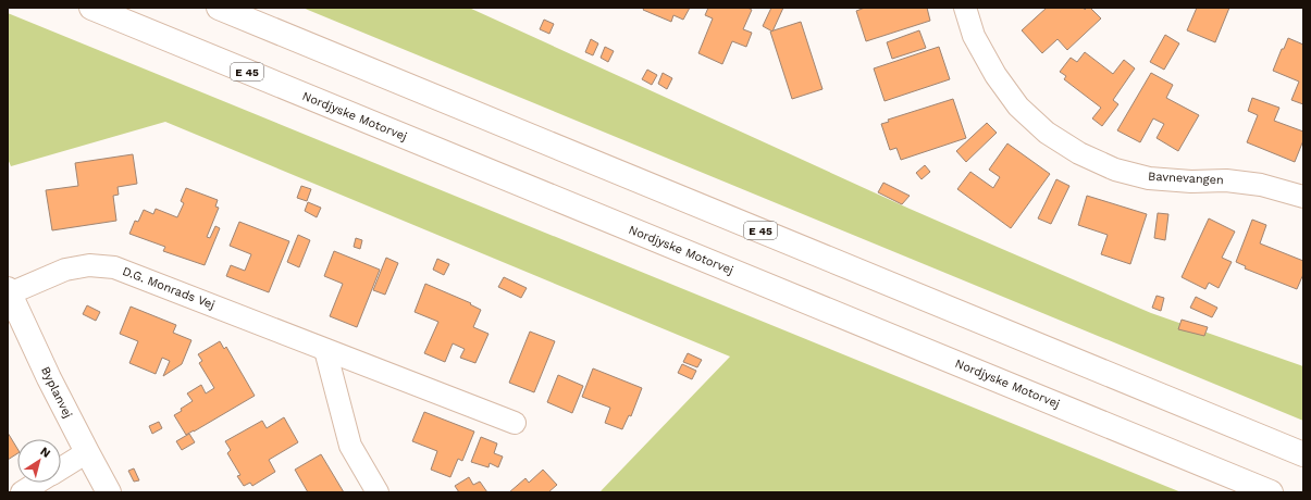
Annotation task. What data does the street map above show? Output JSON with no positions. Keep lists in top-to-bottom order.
{
  "streets": {
    "main road": ["E 45", "Nordjyske Motorvej", "Byplanvej"],
    "street": ["Bavnevangen", "D.G. Monrads Vej"]
  },
  "crossings": [
    ["D.G. Monrads Vej", "Byplanvej"]
  ],
  "north": "top right"
}
